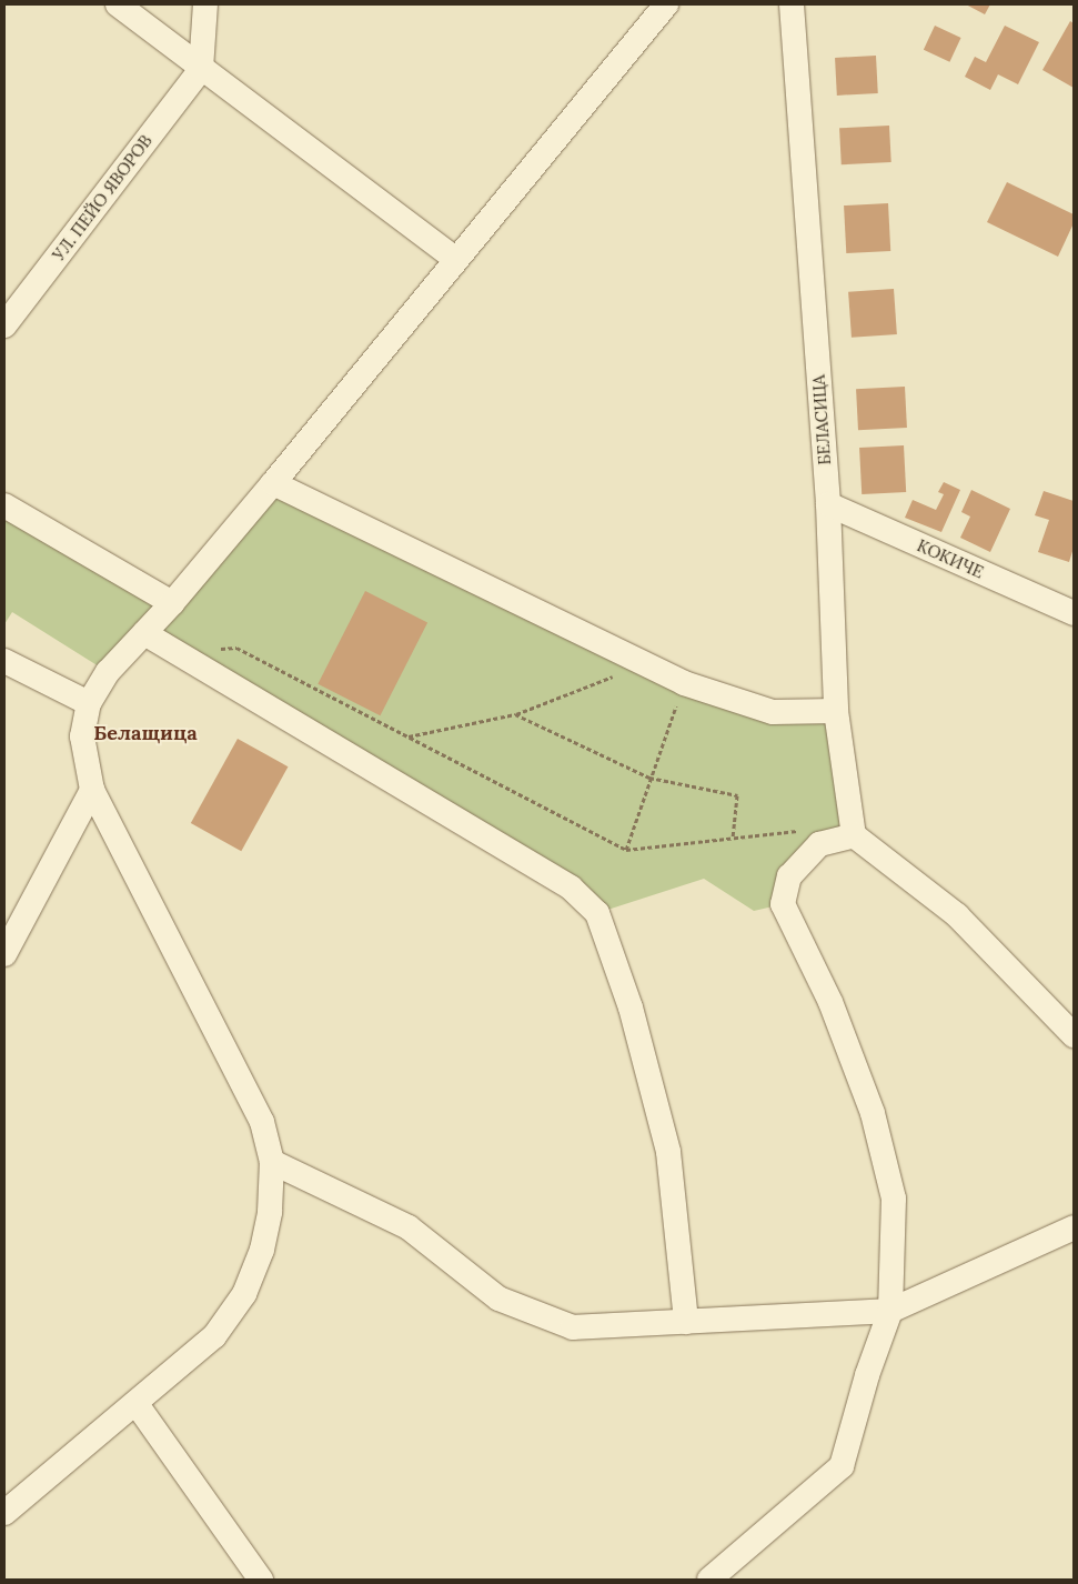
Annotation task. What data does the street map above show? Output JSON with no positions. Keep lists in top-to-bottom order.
{
  "streets": {
    "street": ["УЛ. ПЕЙО ЯВОРОВ", "БЕЛАСИЦА", "КОКИЧЕ"]
  },
  "crossings": [
    ["БЕЛАСИЦА", "КОКИЧЕ"]
  ],
  "districts": ["Белащица"]
}
